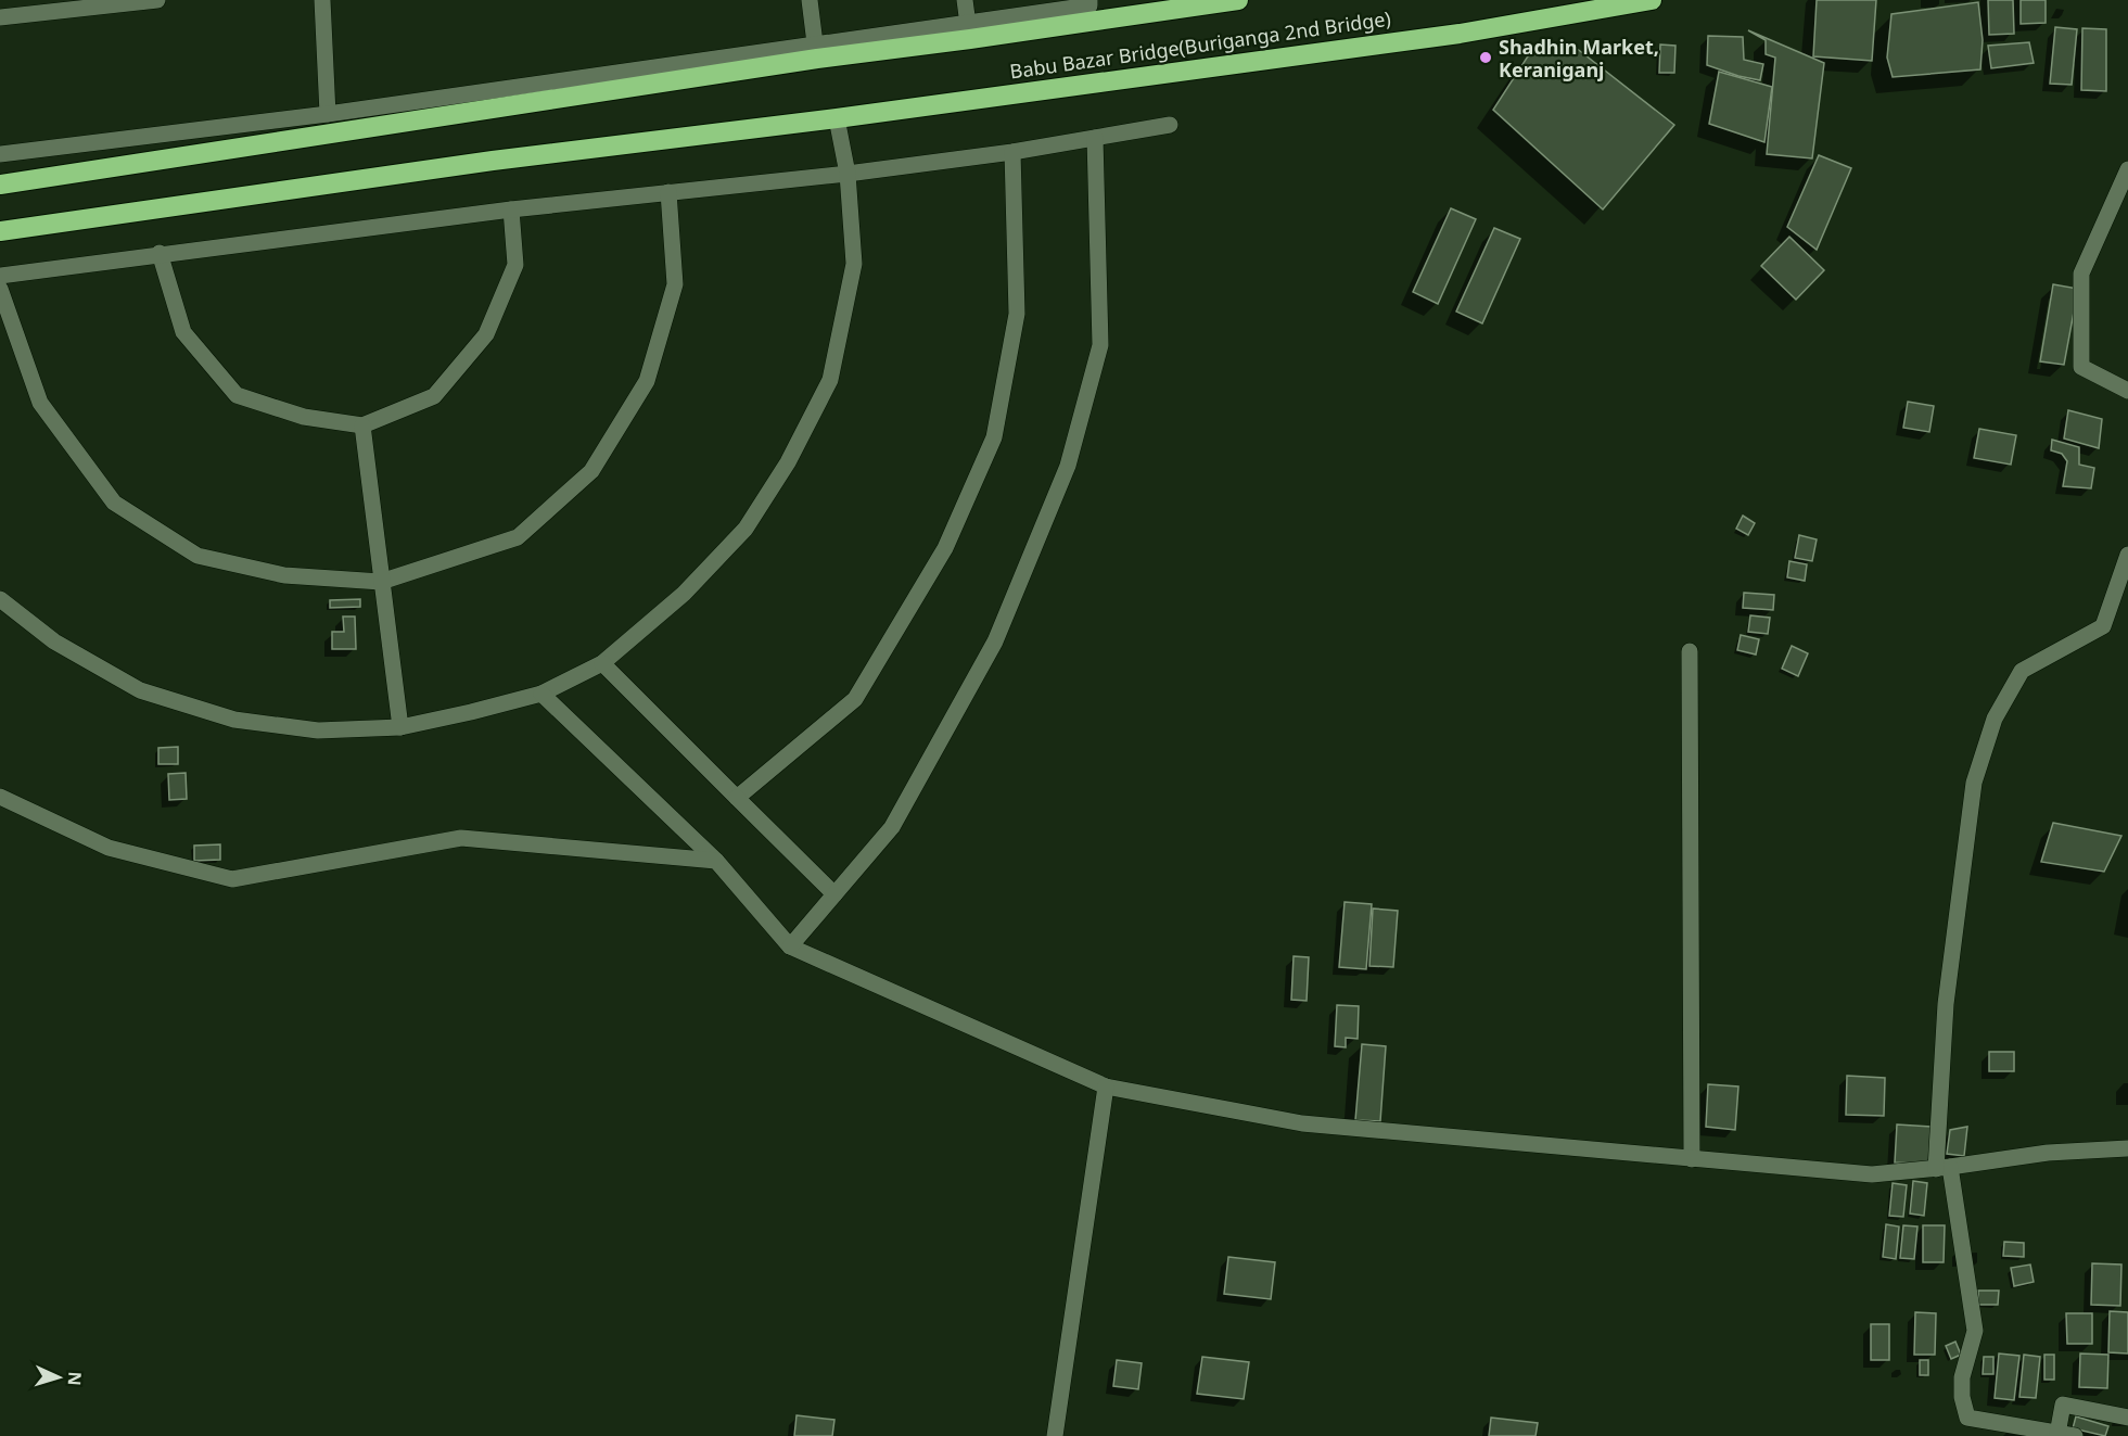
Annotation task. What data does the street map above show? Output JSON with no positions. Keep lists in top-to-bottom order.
{
  "streets": {
    "highway": ["Babu Bazar Bridge(Buriganga 2nd Bridge)"]
  },
  "places": ["Shadhin Market, Keraniganj"],
  "north": "right"
}
